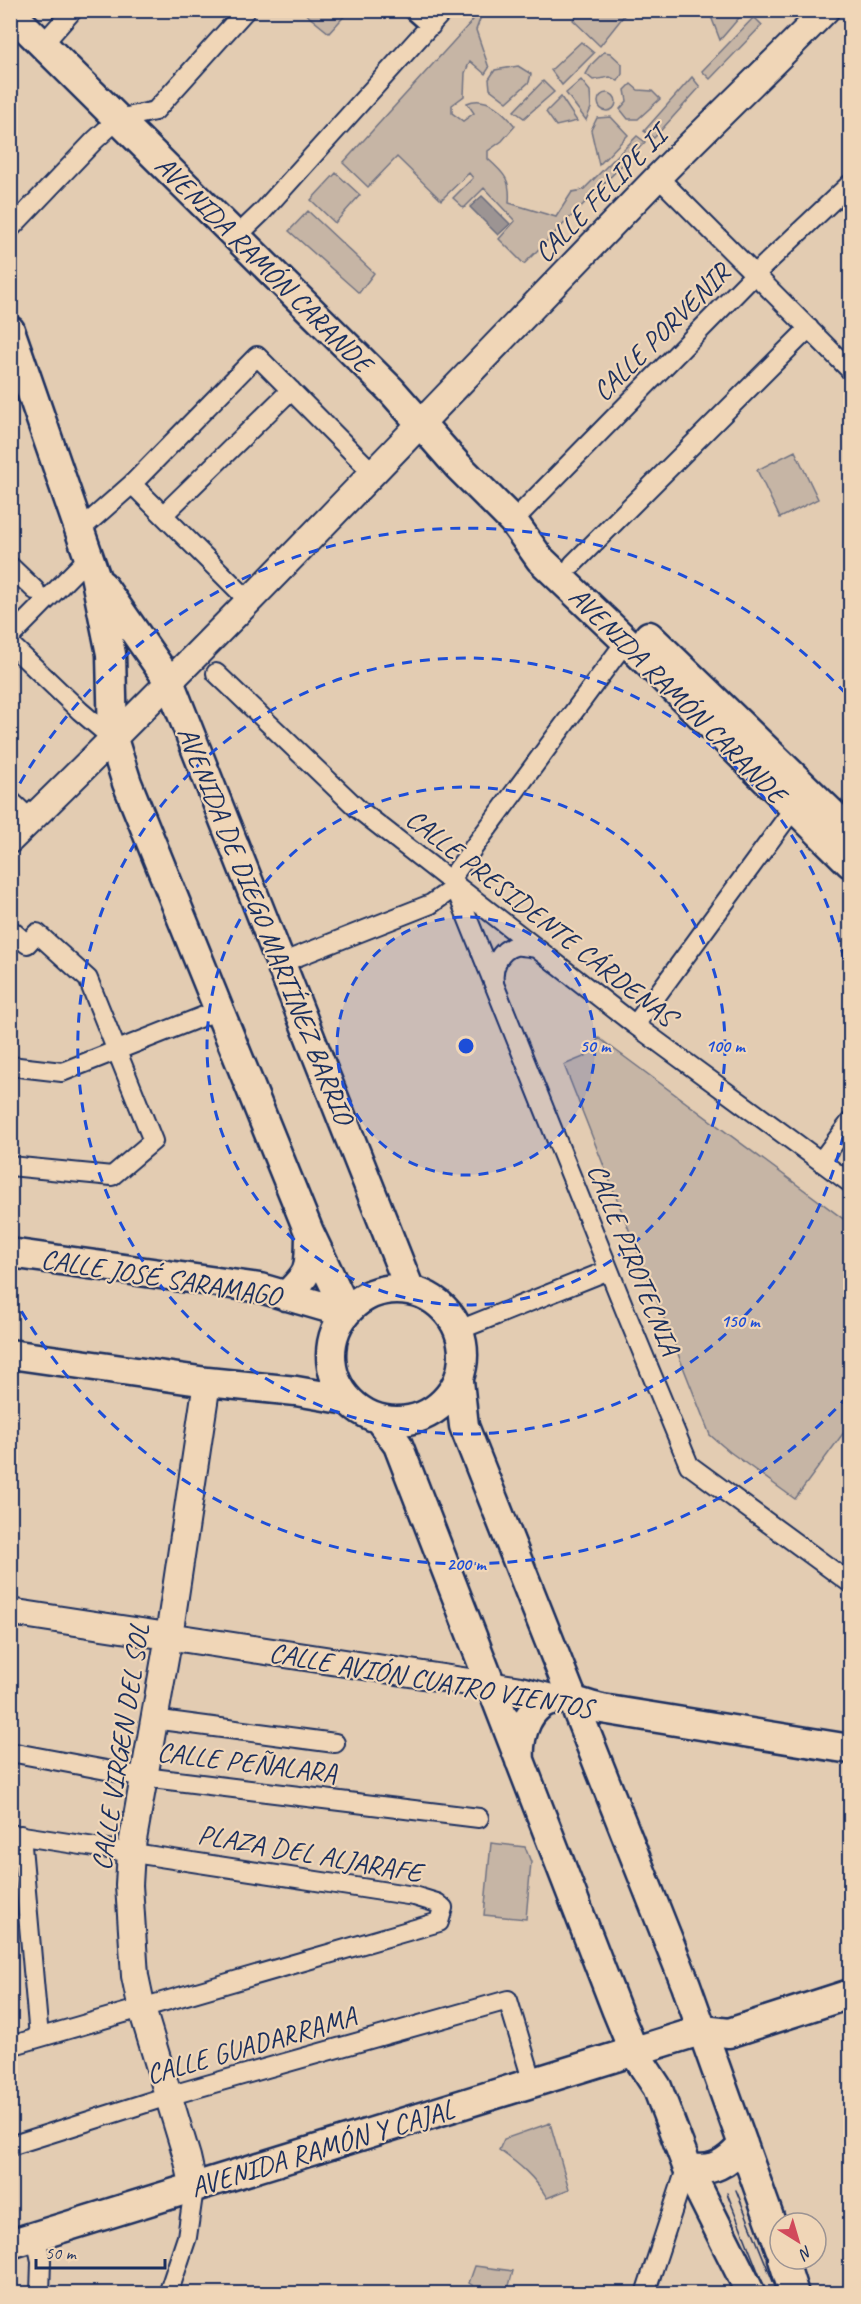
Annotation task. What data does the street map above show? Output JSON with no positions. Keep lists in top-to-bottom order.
{
  "streets": {
    "main road": [
      "AVENIDA RAMÓN CARANDE",
      "AVENIDA DE DIEGO MARTÍNEZ BARRIO",
      "CALLE JOSÉ SARAMAGO",
      "CALLE AVIÓN CUATRO VIENTOS",
      "AVENIDA RAMÓN Y CAJAL"
    ],
    "street": [
      "CALLE FELIPE II",
      "CALLE PORVENIR",
      "CALLE PRESIDENTE CÁRDENAS",
      "CALLE PIROTECNIA",
      "CALLE VIRGEN DEL SOL",
      "CALLE PEÑALARA",
      "PLAZA DEL ALJARAFE",
      "CALLE GUADARRAMA"
    ]
  },
  "crossings": [
    ["CALLE FELIPE II", "AVENIDA RAMÓN CARANDE"],
    ["CALLE FELIPE II", "AVENIDA DE DIEGO MARTÍNEZ BARRIO"],
    ["AVENIDA RAMÓN CARANDE", "CALLE PORVENIR"],
    ["CALLE PRESIDENTE CÁRDENAS", "CALLE PIROTECNIA"],
    ["AVENIDA DE DIEGO MARTÍNEZ BARRIO", "CALLE JOSÉ SARAMAGO"],
    ["CALLE AVIÓN CUATRO VIENTOS", "CALLE VIRGEN DEL SOL"],
    ["CALLE VIRGEN DEL SOL", "CALLE PEÑALARA"],
    ["CALLE VIRGEN DEL SOL", "PLAZA DEL ALJARAFE"],
    ["CALLE VIRGEN DEL SOL", "CALLE GUADARRAMA"],
    ["CALLE VIRGEN DEL SOL", "AVENIDA RAMÓN Y CAJAL"],
    ["CALLE GUADARRAMA", "AVENIDA RAMÓN Y CAJAL"]
  ],
  "scale_bar": "50 m",
  "north": "bottom right",
  "rings": [
    "50 m",
    "100 m",
    "150 m",
    "200 m"
  ]
}
